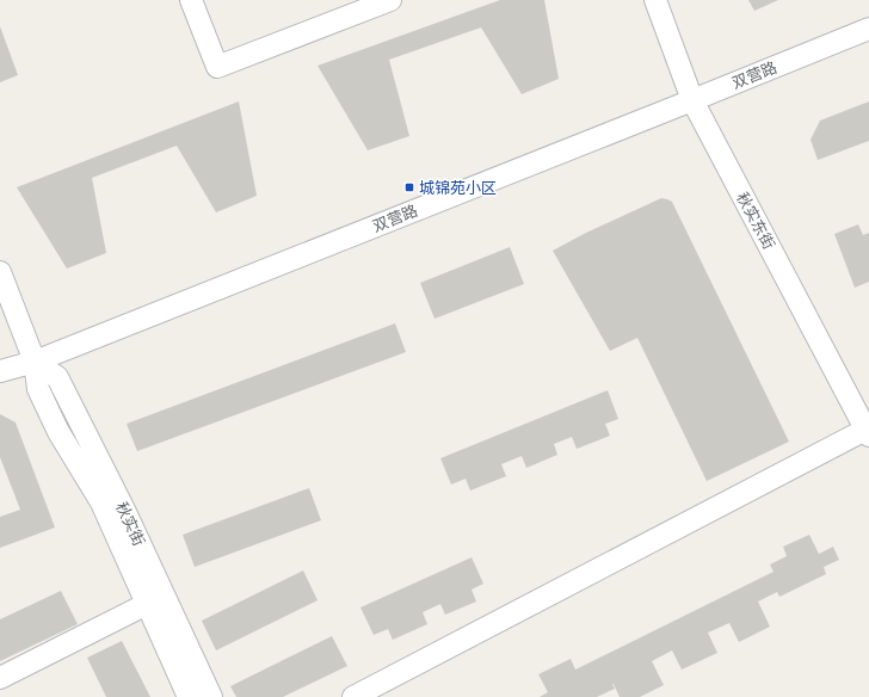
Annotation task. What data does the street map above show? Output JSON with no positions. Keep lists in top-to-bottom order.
{
  "streets": {
    "street": ["双营路", "秋实东街", "秋实街"]
  },
  "crossings": [
    ["双营路", "秋实东街"],
    ["双营路", "秋实街"]
  ],
  "places": {
    "transit": ["城锦苑小区"]
  }
}
